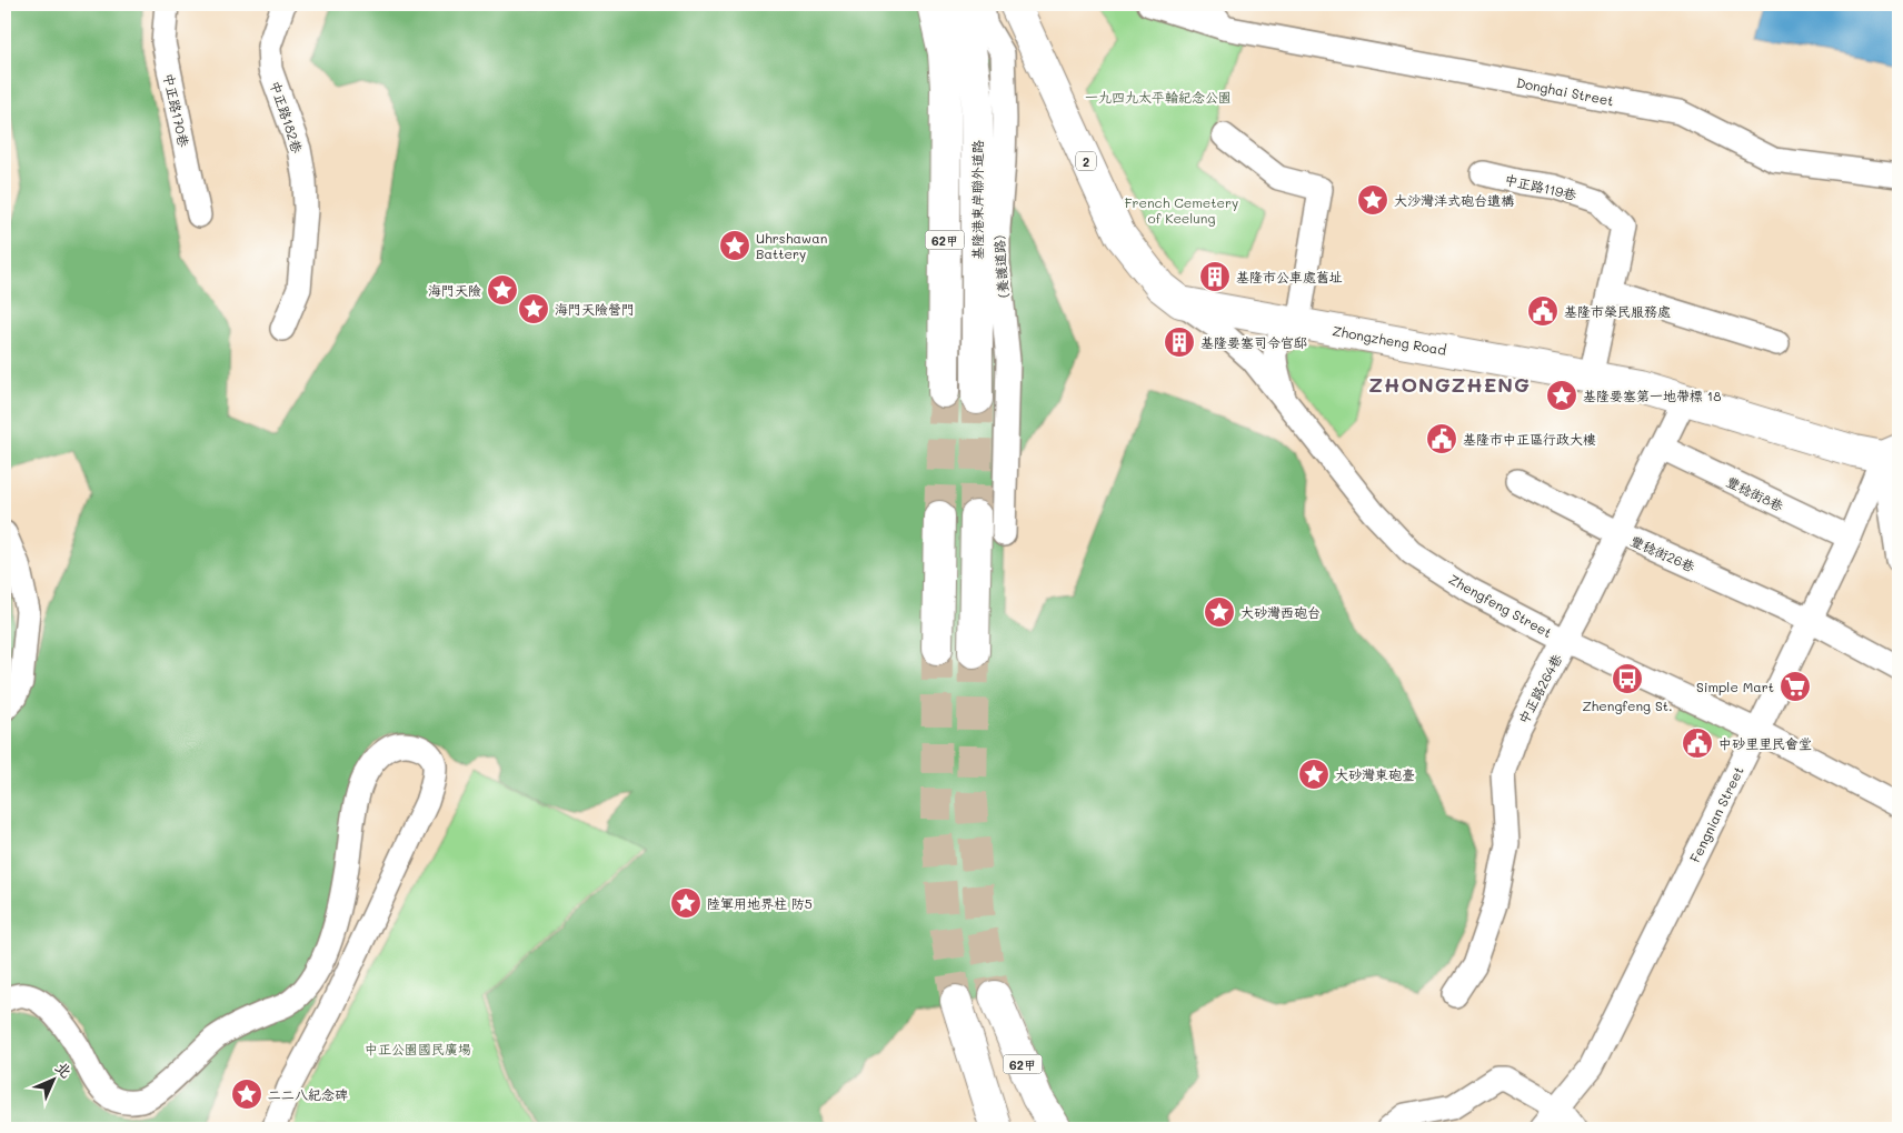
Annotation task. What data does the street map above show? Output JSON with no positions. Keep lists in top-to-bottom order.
{
  "streets": {
    "main road": [
      "2",
      "基隆港東岸聯外道路",
      "62甲",
      "Zhongzheng Road"
    ],
    "street": [
      "Donghai Street",
      "中正路170巷",
      "中正路182巷",
      "中正路119巷",
      "(養護道路)",
      "豐稔街8巷",
      "豐稔街26巷",
      "Zhengfeng Street",
      "中正路264巷",
      "Fengnian Street"
    ]
  },
  "crossings": [
    ["中正路119巷", "Zhongzheng Road"],
    ["Zhongzheng Road", "Zhengfeng Street"],
    ["Zhongzheng Road", "中正路264巷"],
    ["Zhongzheng Road", "Fengnian Street"],
    ["豐稔街8巷", "中正路264巷"],
    ["豐稔街8巷", "Fengnian Street"],
    ["豐稔街26巷", "中正路264巷"],
    ["豐稔街26巷", "Fengnian Street"],
    ["Zhengfeng Street", "中正路264巷"],
    ["Zhengfeng Street", "Fengnian Street"]
  ],
  "districts": ["ZHONGZHENG"],
  "parks": ["一九四九太平輪紀念公園", "French Cemetery of Keelung", "中正公園國民廣場"],
  "places": {
    "place": [
      "大沙灣洋式砲台遺構",
      "Uhrshawan Battery",
      "海門天險",
      "海門天險營門",
      "基隆要塞第一地帶標 18",
      "大砂灣西砲台",
      "大砂灣東砲臺",
      "陸軍用地界柱 防5",
      "二二八紀念碑"
    ],
    "building": ["基隆市公車處舊址", "基隆要塞司令官邸"],
    "public building": ["基隆市榮民服務處", "基隆市中正區行政大樓", "中砂里里民會堂"],
    "bus stop": ["Zhengfeng St."],
    "supermarket": ["Simple Mart"]
  },
  "north": "top right"
}
